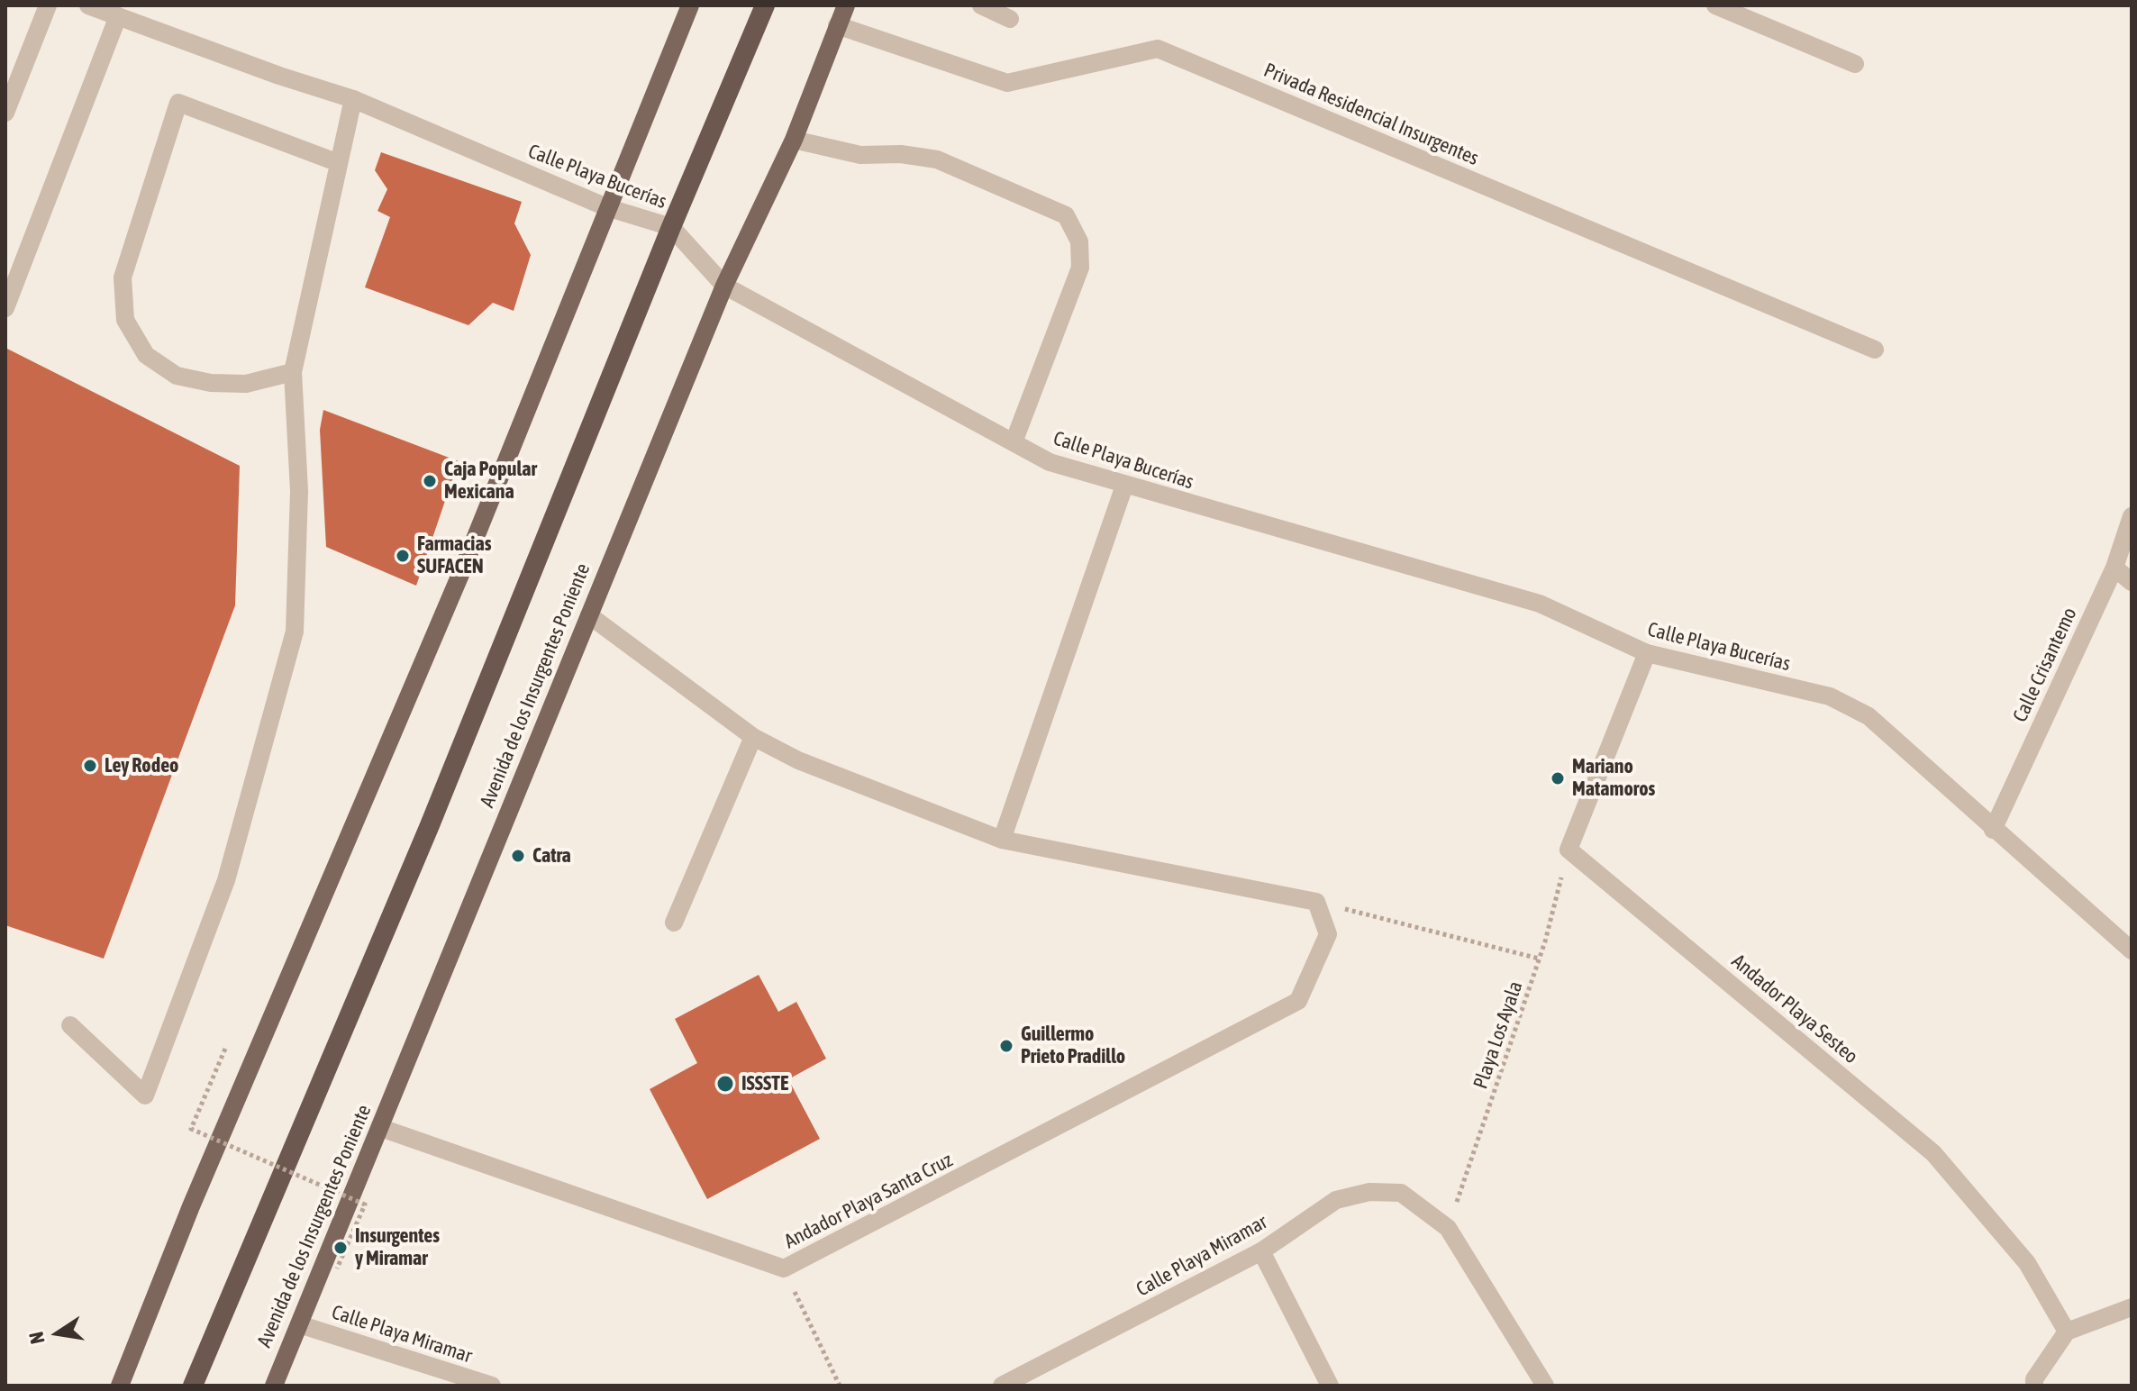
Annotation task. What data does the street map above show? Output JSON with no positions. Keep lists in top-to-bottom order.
{
  "streets": {
    "main road": ["Avenida de los Insurgentes Poniente"],
    "street": [
      "Privada Residencial Insurgentes",
      "Calle Playa Bucerías",
      "Calle Crisantemo",
      "Andador Playa Sesteo",
      "Andador Playa Santa Cruz",
      "Calle Playa Miramar"
    ],
    "path": ["Playa Los Ayala"]
  },
  "crossings": [
    ["Privada Residencial Insurgentes", "Avenida de los Insurgentes Poniente"],
    ["Calle Playa Bucerías", "Calle Crisantemo"],
    ["Calle Playa Bucerías", "Avenida de los Insurgentes Poniente"],
    ["Avenida de los Insurgentes Poniente", "Andador Playa Santa Cruz"],
    ["Avenida de los Insurgentes Poniente", "Calle Playa Miramar"],
    ["Andador Playa Sesteo", "Playa Los Ayala"],
    ["Playa Los Ayala", "Calle Playa Miramar"]
  ],
  "places": [
    "Caja Popular Mexicana",
    "Farmacias SUFACEN",
    "Ley Rodeo",
    "Mariano Matamoros",
    "Catra",
    "Guillermo Prieto Pradillo",
    "ISSSTE",
    "Insurgentes y Miramar"
  ],
  "north": "left"
}
